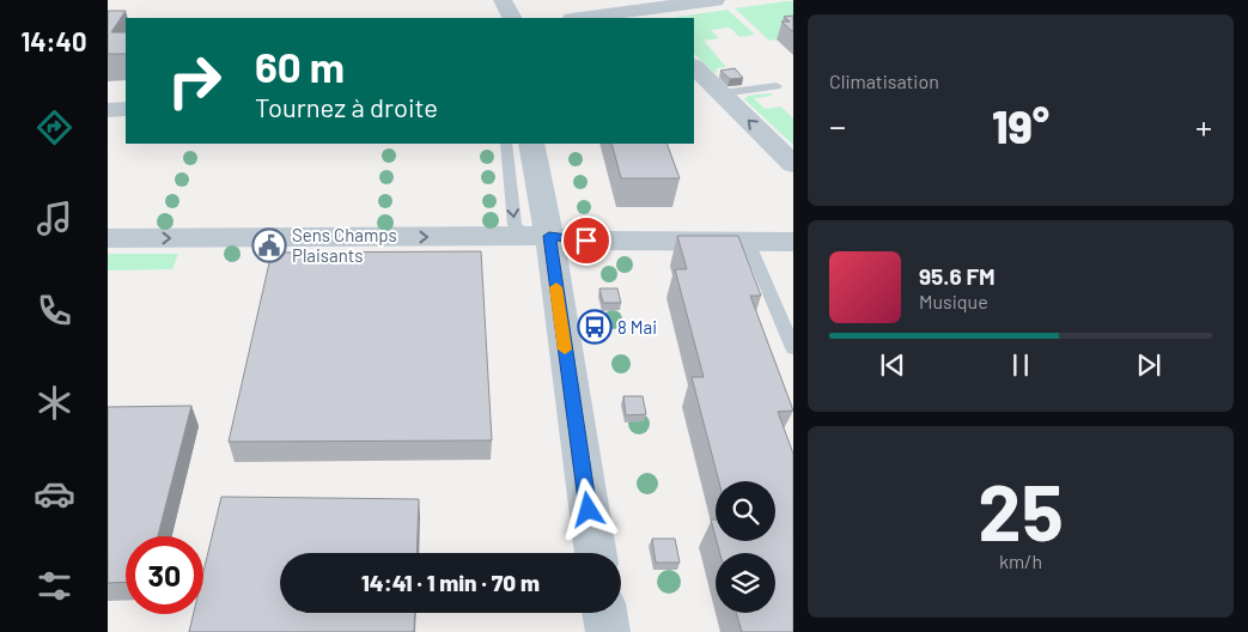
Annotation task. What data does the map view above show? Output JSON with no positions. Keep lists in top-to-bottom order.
{
  "places": {
    "public building": ["Sens Champs Plaisants"],
    "bus stop": ["8 Mai"]
  },
  "page": {
    "tabs": "14:40",
    "tile": [
      "Climatisation",
      ["25", "km/h"]
    ],
    "turn": ["60 m", "Tournez à droite"],
    "heat": ["−", "19°", "+"],
    "song": ["95.6 FM", "Musique"],
    "limit": "30",
    "trip": "14:41 · 1 min · 70 m"
  }
}
